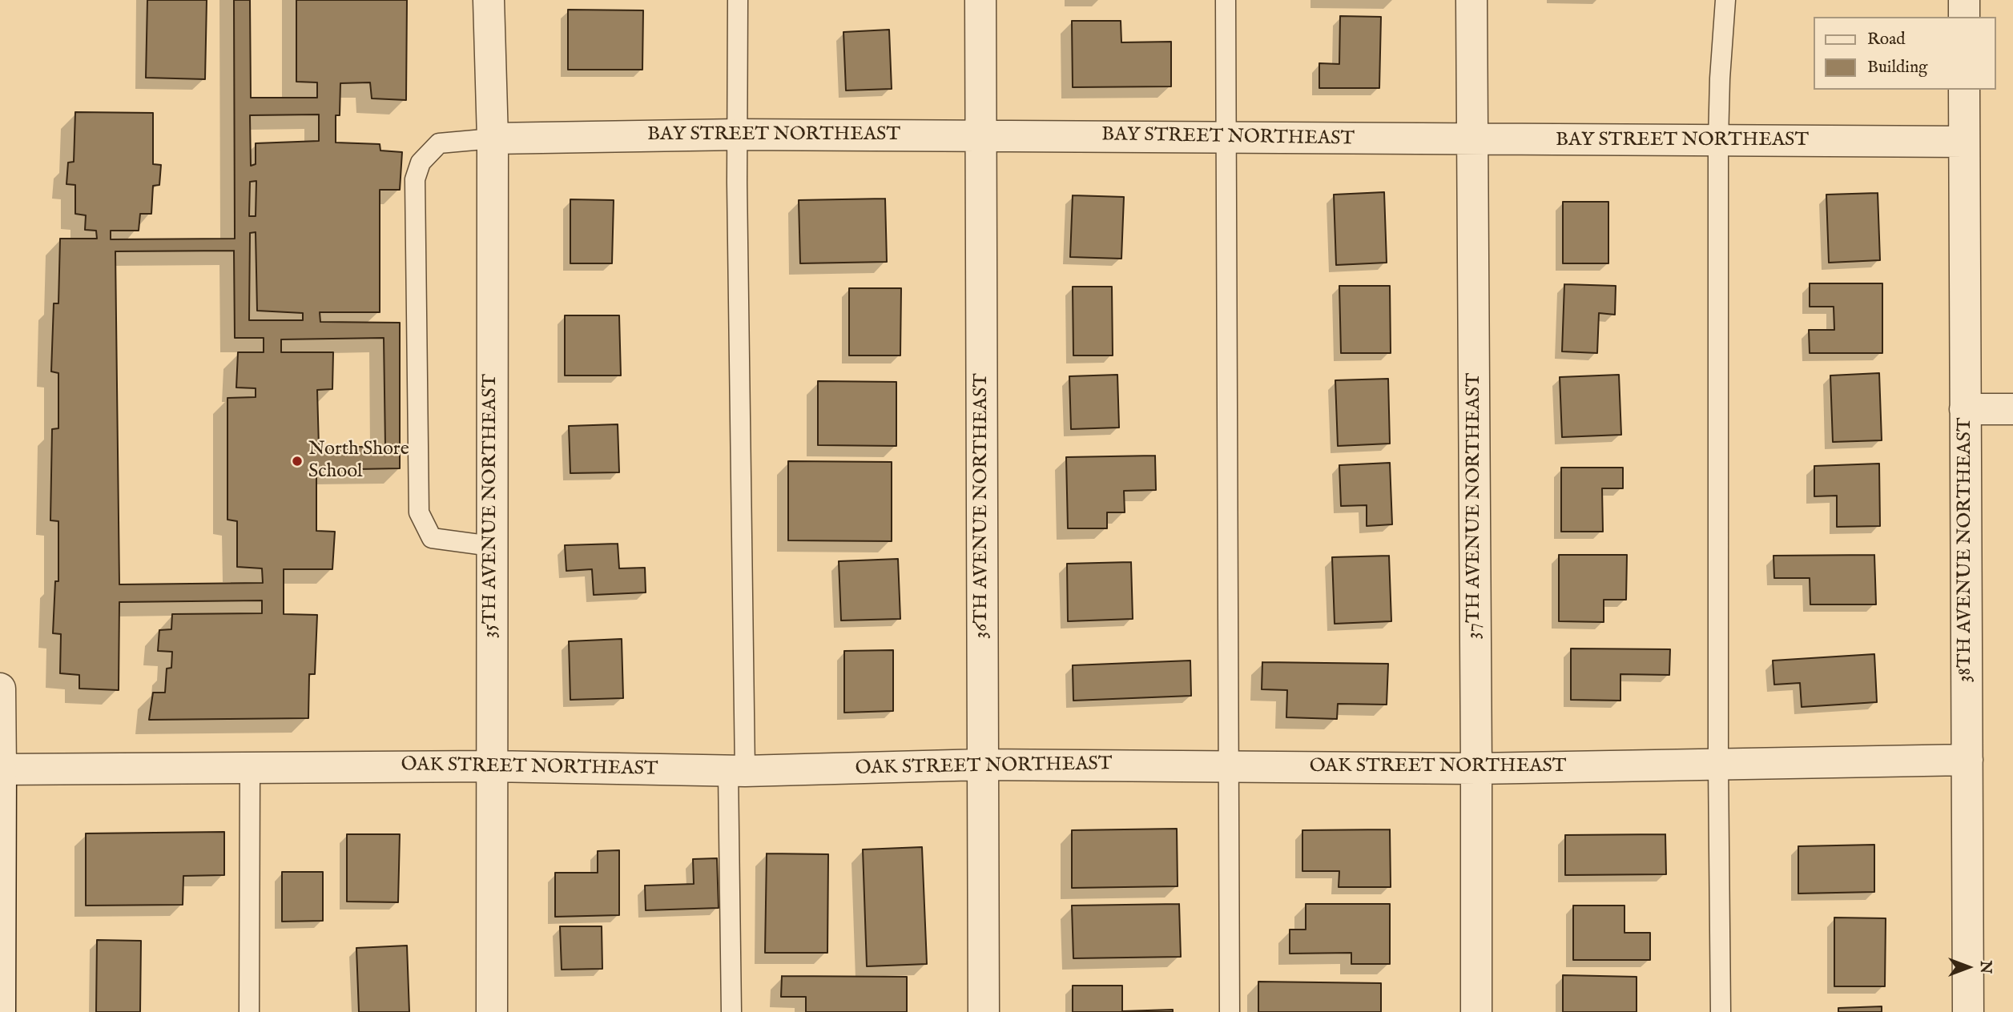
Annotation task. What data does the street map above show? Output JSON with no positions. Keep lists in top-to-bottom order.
{
  "streets": {
    "street": [
      "BAY STREET NORTHEAST",
      "35TH AVENUE NORTHEAST",
      "36TH AVENUE NORTHEAST",
      "37TH AVENUE NORTHEAST",
      "38TH AVENUE NORTHEAST",
      "OAK STREET NORTHEAST"
    ]
  },
  "crossings": [
    ["BAY STREET NORTHEAST", "35TH AVENUE NORTHEAST"],
    ["BAY STREET NORTHEAST", "36TH AVENUE NORTHEAST"],
    ["BAY STREET NORTHEAST", "37TH AVENUE NORTHEAST"],
    ["BAY STREET NORTHEAST", "38TH AVENUE NORTHEAST"],
    ["35TH AVENUE NORTHEAST", "OAK STREET NORTHEAST"],
    ["36TH AVENUE NORTHEAST", "OAK STREET NORTHEAST"],
    ["37TH AVENUE NORTHEAST", "OAK STREET NORTHEAST"],
    ["38TH AVENUE NORTHEAST", "OAK STREET NORTHEAST"]
  ],
  "places": ["North Shore School"],
  "legend": ["Road", "Building"],
  "north": "right"
}
